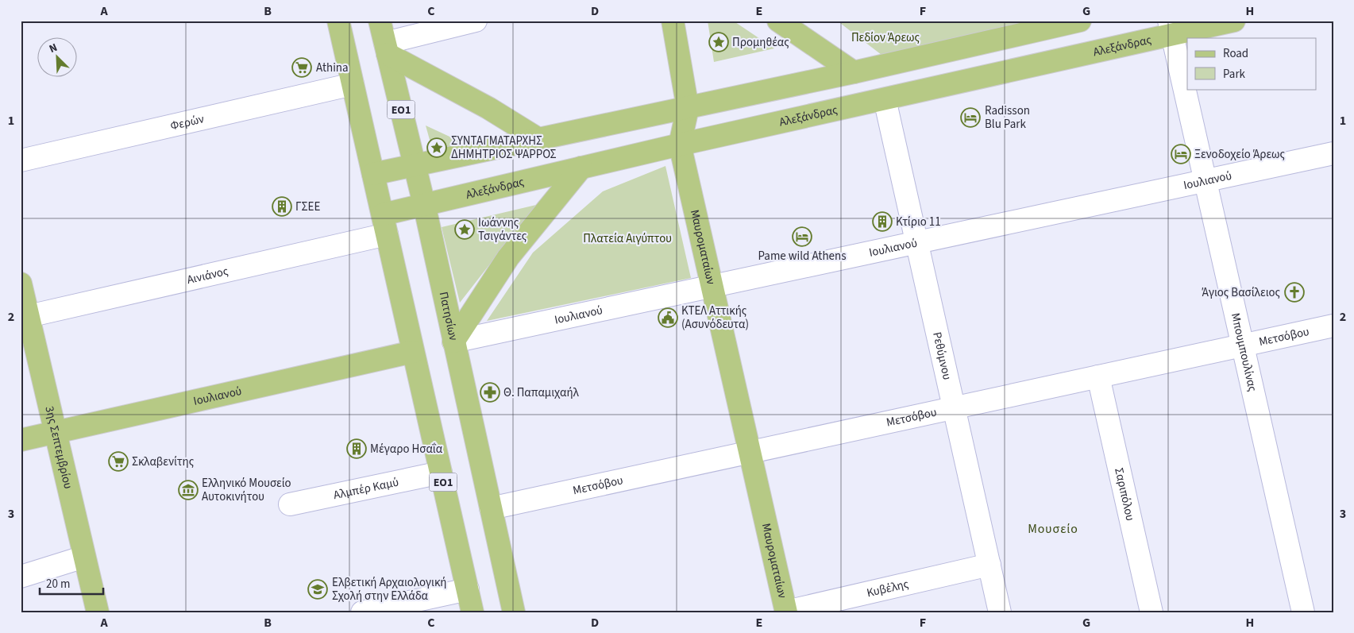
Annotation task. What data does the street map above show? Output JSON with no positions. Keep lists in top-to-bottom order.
{
  "streets": {
    "main road": [
      "Αλεξάνδρας",
      "ΕΟ1",
      "Ιουλιανού",
      "Μαυροματαίων",
      "Πατησίων",
      "3ης Σεπτεμβρίου"
    ],
    "street": [
      "Φερών",
      "Αινιάνος",
      "Μετσόβου",
      "Μπουμπουλίνας",
      "Ρεθύμνου",
      "Αλμπέρ Καμύ",
      "Σαριπόλου",
      "Κυβέλης"
    ]
  },
  "crossings": [
    ["Αλεξάνδρας", "ΕΟ1"],
    ["Αλεξάνδρας", "Μαυροματαίων"],
    ["Αλεξάνδρας", "Αινιάνος"],
    ["Αλεξάνδρας", "Πατησίων"],
    ["Αλεξάνδρας", "Μπουμπουλίνας"],
    ["Αλεξάνδρας", "Ρεθύμνου"],
    ["ΕΟ1", "Φερών"],
    ["ΕΟ1", "Ιουλιανού"],
    ["ΕΟ1", "Αινιάνος"],
    ["ΕΟ1", "Αλμπέρ Καμύ"],
    ["Ιουλιανού", "Μαυροματαίων"],
    ["Ιουλιανού", "Πατησίων"],
    ["Ιουλιανού", "Μπουμπουλίνας"],
    ["Ιουλιανού", "Ρεθύμνου"],
    ["Ιουλιανού", "3ης Σεπτεμβρίου"],
    ["Μαυροματαίων", "Μετσόβου"],
    ["Μαυροματαίων", "Κυβέλης"],
    ["Αινιάνος", "3ης Σεπτεμβρίου"],
    ["Πατησίων", "Μετσόβου"],
    ["Μετσόβου", "Μπουμπουλίνας"],
    ["Μετσόβου", "Ρεθύμνου"],
    ["Μετσόβου", "Σαριπόλου"],
    ["Ρεθύμνου", "Κυβέλης"]
  ],
  "districts": ["Μουσείο"],
  "parks": ["Πεδίον Άρεως", "Πλατεία Αιγύπτου"],
  "places": {
    "place": ["Προμηθέας", "ΣΥΝΤΑΓΜΑΤΑΡΧΗΣ ΔΗΜΗΤΡΙΟΣ ΨΑΡΡΟΣ", "Ιωάννης Τσιγάντες"],
    "supermarket": ["Athina", "Σκλαβενίτης"],
    "hotel": ["Radisson Blu Park", "Ξενοδοχείο Άρεως", "Pame wild Athens"],
    "building": ["ΓΣΕΕ", "Κτίριο 11", "Μέγαρο Ησαΐα"],
    "church": ["Άγιος Βασίλειος"],
    "public building": ["ΚΤΕΛ Αττικής (Ασυνόδευτα)"],
    "pharmacy": ["Θ. Παπαμιχαήλ"],
    "museum": ["Ελληνικό Μουσείο Αυτοκινήτου"],
    "school or university": ["Ελβετική Αρχαιολογική Σχολή στην Ελλάδα"]
  },
  "legend": ["Road", "Park"],
  "scale_bar": "20 m",
  "north": "top left",
  "grid": {
    "columns": [
      "A",
      "B",
      "C",
      "D",
      "E",
      "F",
      "G",
      "H"
    ],
    "rows": ["1", "2", "3"]
  }
}
